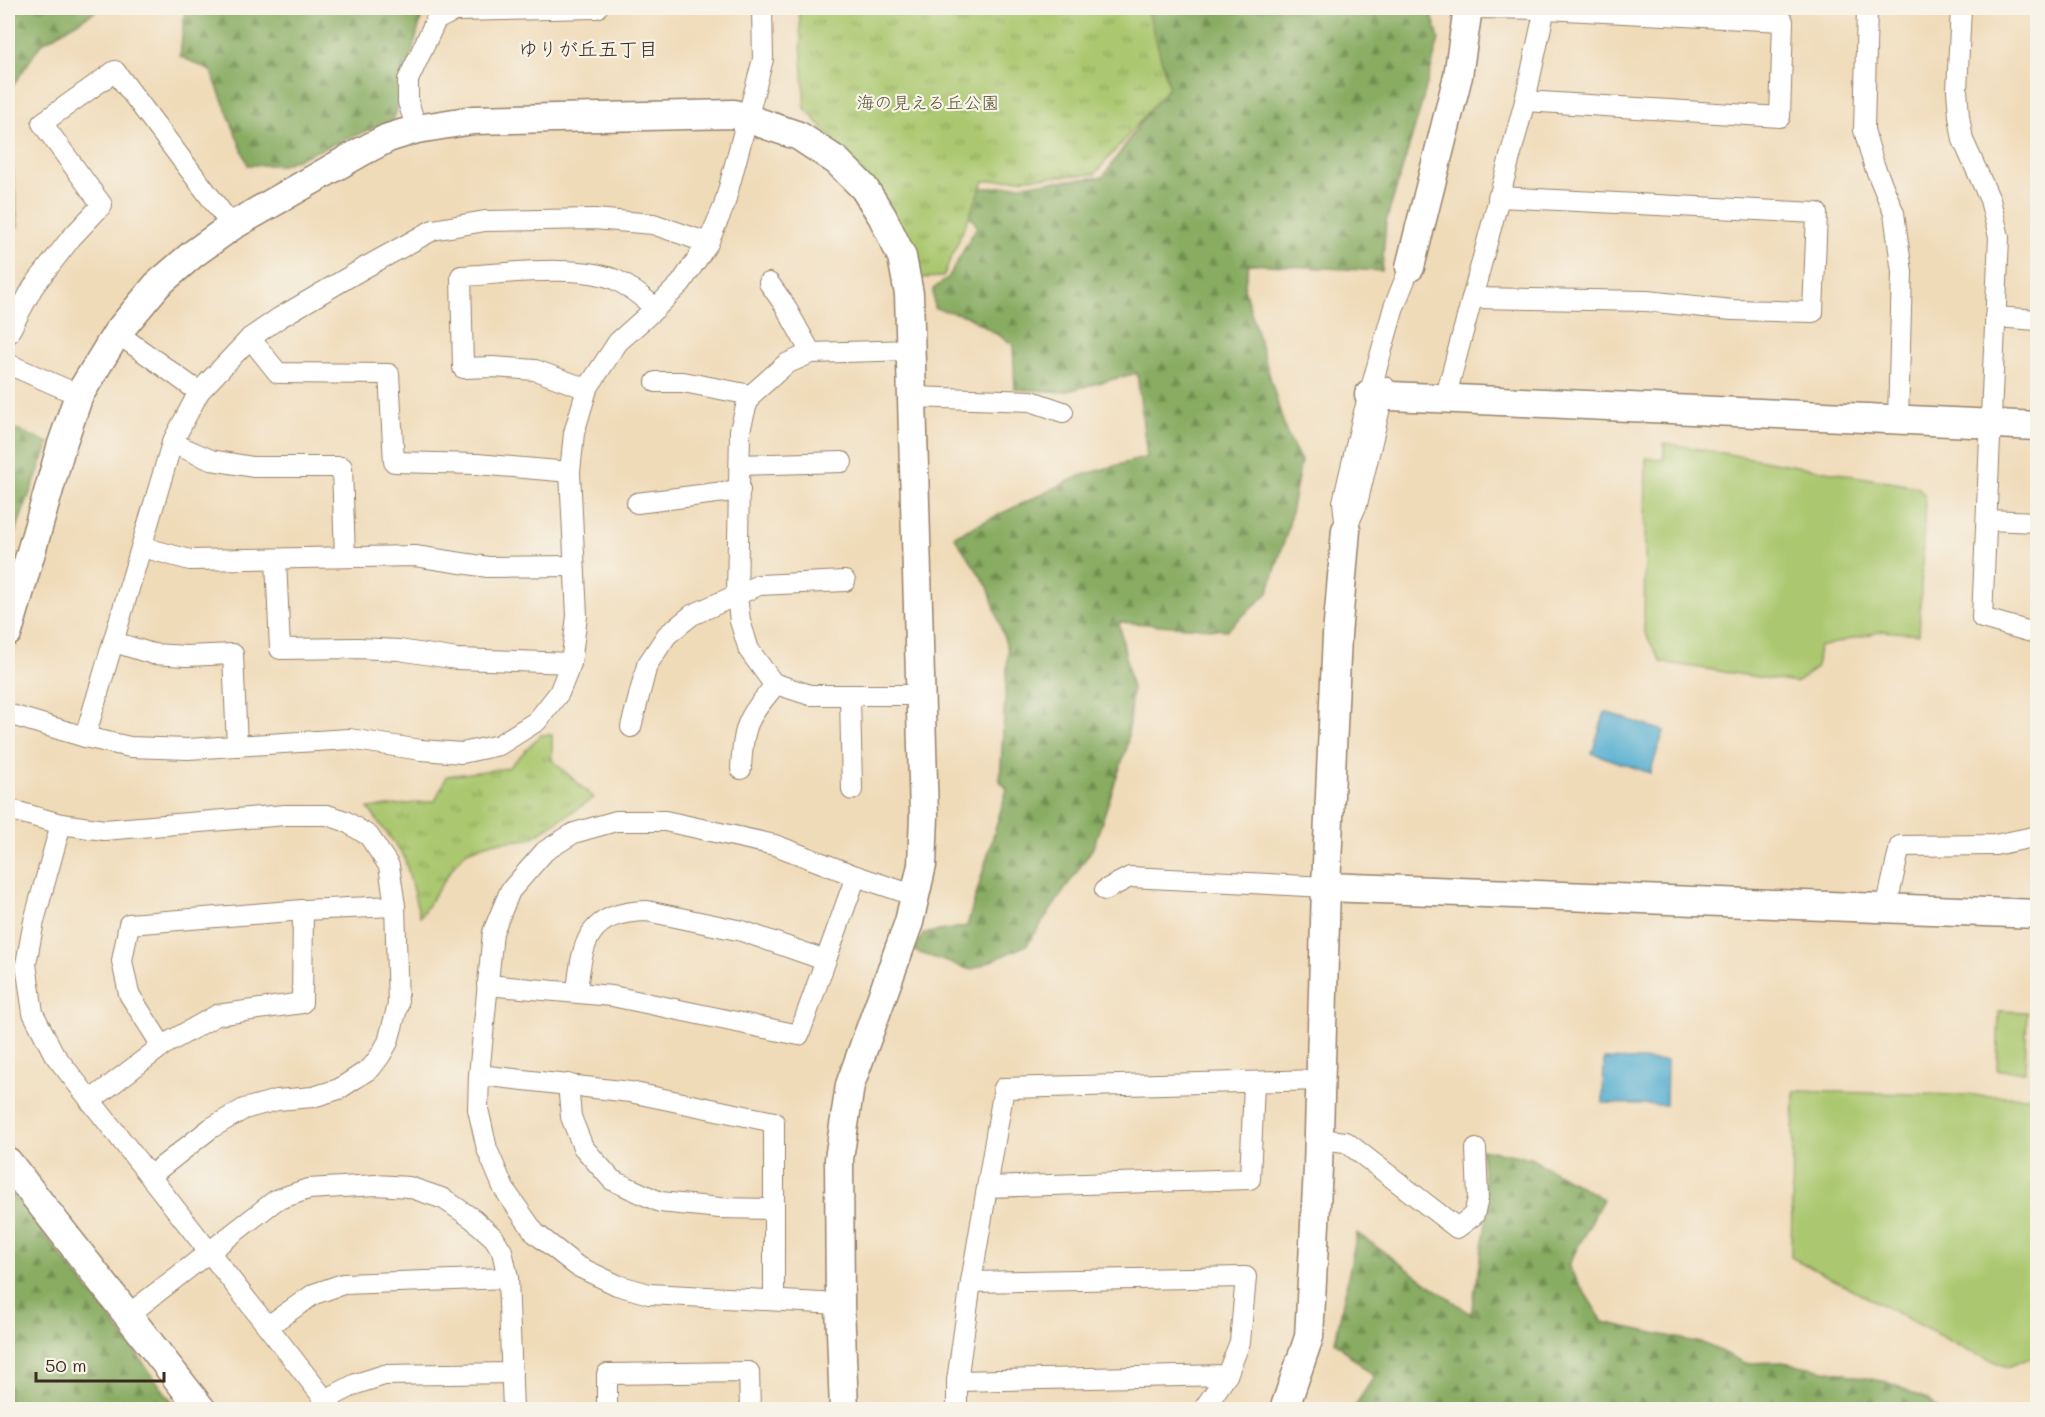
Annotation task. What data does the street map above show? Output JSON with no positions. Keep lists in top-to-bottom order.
{
  "districts": ["ゆりが丘五丁目"],
  "parks": ["海の見える丘公園"],
  "scale_bar": "50 m"
}
